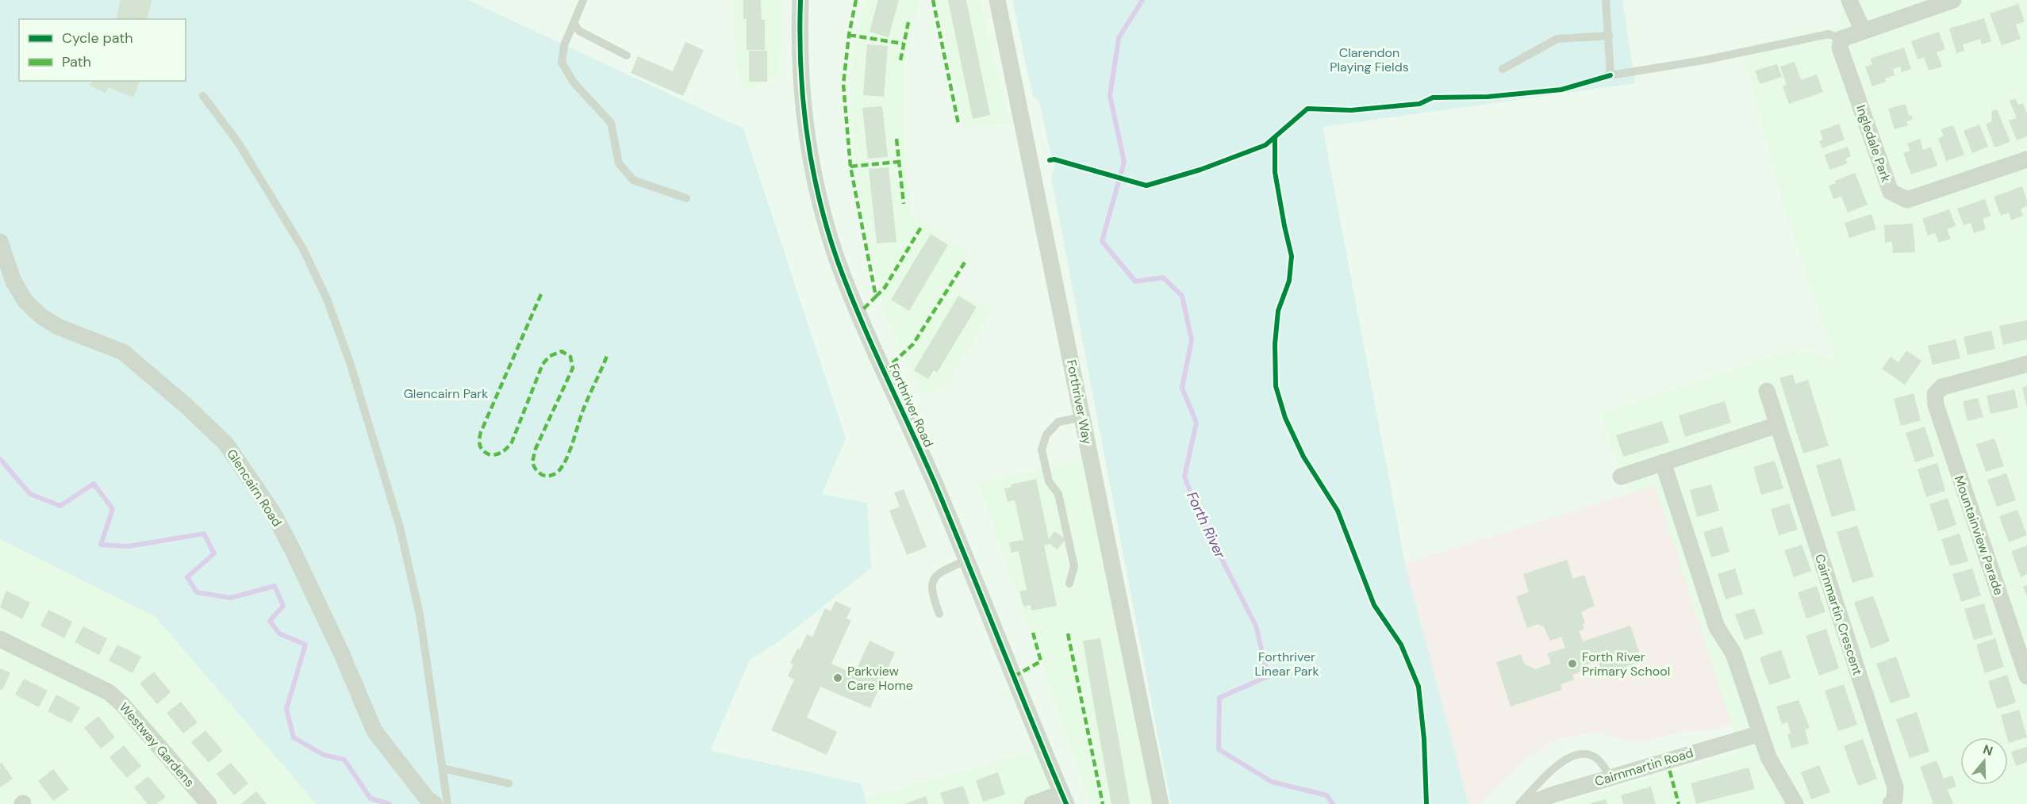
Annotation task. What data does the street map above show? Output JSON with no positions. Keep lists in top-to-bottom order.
{
  "streets": {
    "street": [
      "Ingledale Park",
      "Forthriver Way",
      "Forthriver Road",
      "Glencairn Road",
      "Mountainview Parade",
      "Cairnmartin Crescent",
      "Westway Gardens",
      "Cairnmartin Road"
    ]
  },
  "water": ["Forth River"],
  "parks": ["Clarendon Playing Fields", "Glencairn Park", "Forthriver Linear Park"],
  "places": ["Forth River Primary School", "Parkview Care Home"],
  "legend": ["Cycle path", "Path"],
  "north": "top"
}
